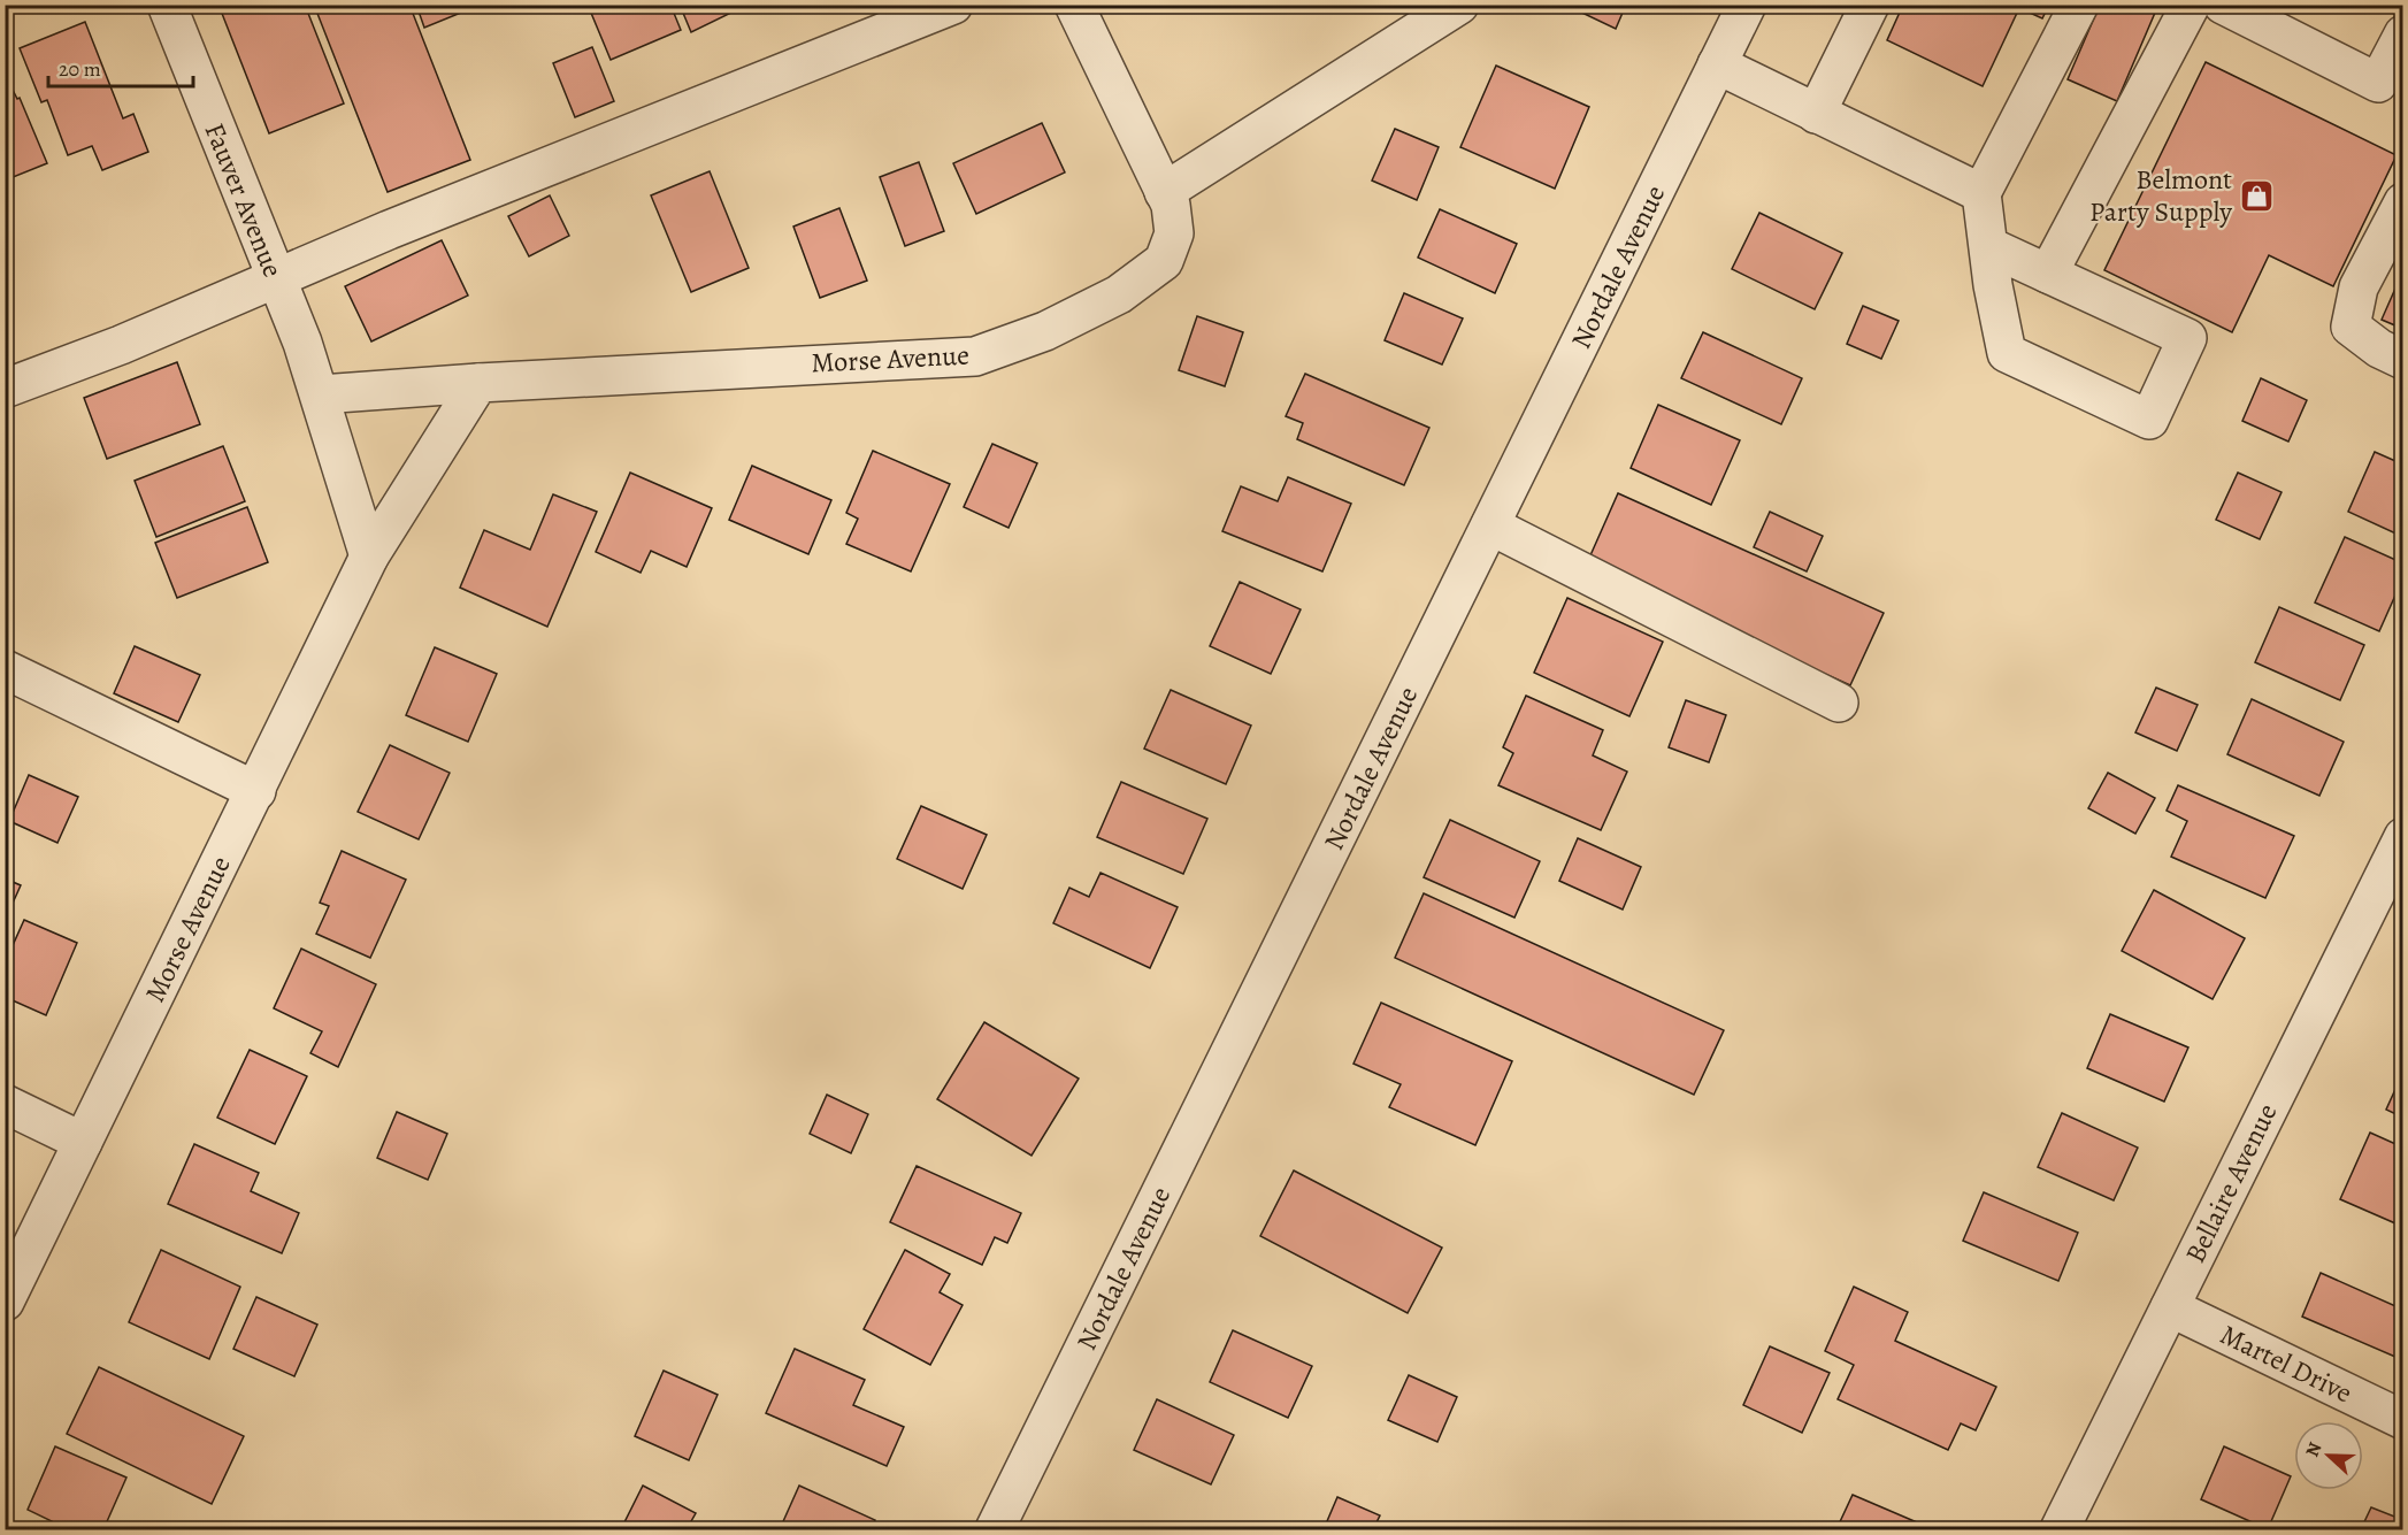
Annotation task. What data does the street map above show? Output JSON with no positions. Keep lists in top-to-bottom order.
{
  "streets": {
    "street": [
      "Fauver Avenue",
      "Nordale Avenue",
      "Morse Avenue",
      "Bellaire Avenue",
      "Martel Drive"
    ]
  },
  "crossings": [
    ["Fauver Avenue", "Morse Avenue"],
    ["Bellaire Avenue", "Martel Drive"]
  ],
  "places": {
    "shop": ["Belmont Party Supply"]
  },
  "scale_bar": "20 m",
  "north": "left"
}
